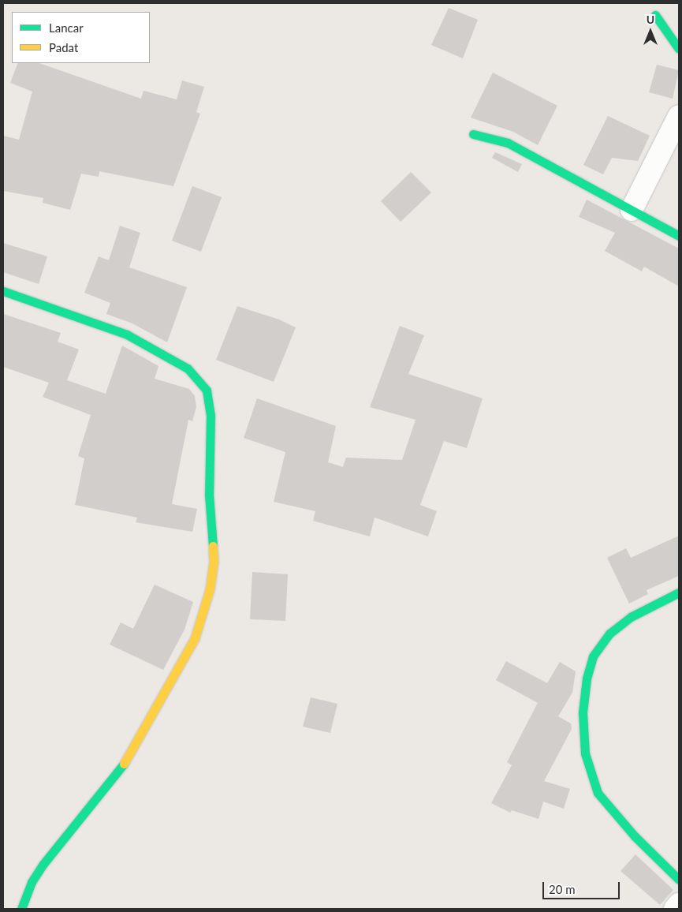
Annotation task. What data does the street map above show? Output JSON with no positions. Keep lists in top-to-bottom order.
{
  "legend": ["Lancar", "Padat"],
  "scale_bar": "20 m",
  "north": "top"
}
